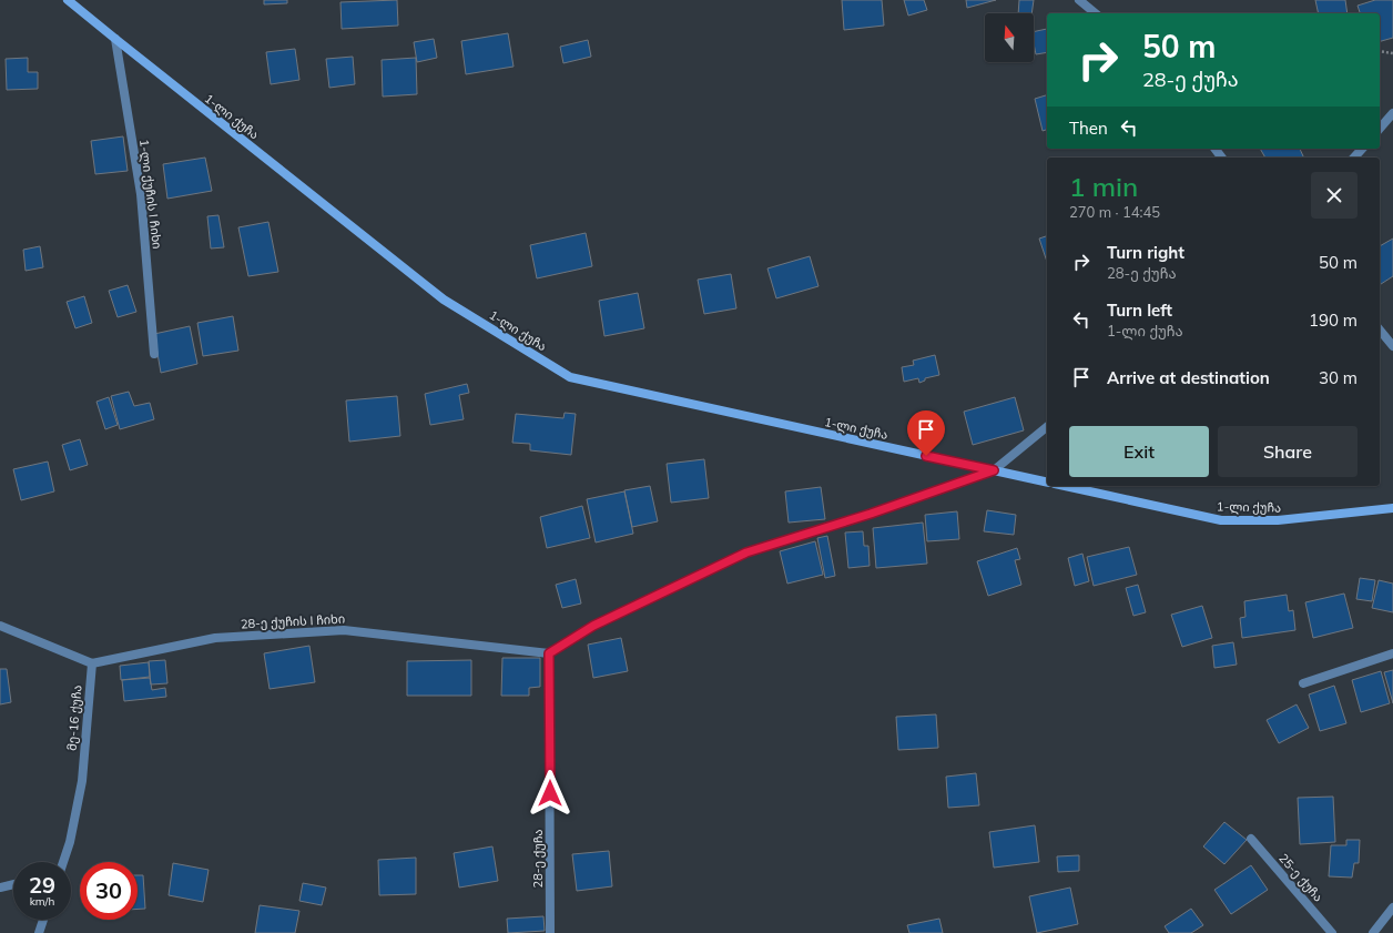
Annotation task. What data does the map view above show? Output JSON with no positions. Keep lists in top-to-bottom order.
{
  "streets": {
    "main road": ["1-ლი ქუჩა"],
    "street": [
      "1-ლი ქუჩის I ჩიხი",
      "28-ე ქუჩის I ჩიხი",
      "მე-16 ქუჩა",
      "28-ე ქუჩა",
      "25-ე ქუჩა"
    ]
  },
  "crossings": [
    ["1-ლი ქუჩა", "1-ლი ქუჩის I ჩიხი"],
    ["28-ე ქუჩის I ჩიხი", "მე-16 ქუჩა"],
    ["28-ე ქუჩის I ჩიხი", "28-ე ქუჩა"]
  ],
  "north": "top",
  "page": {
    "turn": ["50 m", "28-ე ქუჩა"],
    "then": "Then",
    "heading": ["1 min", "270 m · 14:45"],
    "list": [
      {
        "name": "Turn right",
        "note": "28-ე ქუჩა",
        "value": "50 m"
      },
      {
        "name": "Turn left",
        "note": "1-ლი ქუჩა",
        "value": "190 m"
      },
      {
        "name": "Arrive at destination",
        "value": "30 m"
      }
    ],
    "buttons": ["Exit", "Share"],
    "speed": "29 km/h",
    "limit": "30"
  }
}
